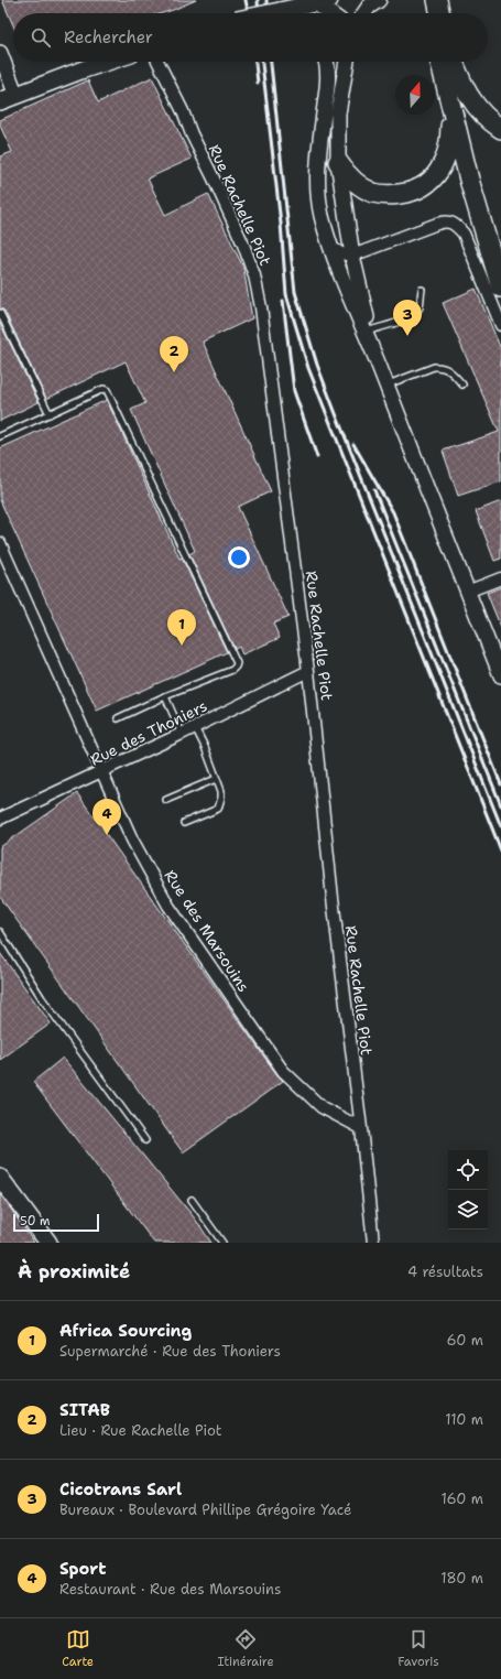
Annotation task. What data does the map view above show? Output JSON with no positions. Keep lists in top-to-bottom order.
{
  "streets": {
    "street": ["Rue Rachelle Piot", "Rue des Thoniers", "Rue des Marsouins"]
  },
  "crossings": [
    ["Rue Rachelle Piot", "Rue des Thoniers"],
    ["Rue Rachelle Piot", "Rue des Marsouins"],
    ["Rue des Thoniers", "Rue des Marsouins"]
  ],
  "scale_bar": "50 m",
  "north": "top",
  "page": {
    "search": "Rechercher",
    "pins": [
      "3",
      "2",
      "1",
      "4"
    ],
    "scale": "50 m",
    "heading": ["À proximité", "4 résultats"],
    "list": [
      {
        "mark": "1",
        "name": "Africa Sourcing",
        "note": "Supermarché · Rue des Thoniers",
        "value": "60 m"
      },
      {
        "mark": "2",
        "name": "SITAB",
        "note": "Lieu · Rue Rachelle Piot",
        "value": "110 m"
      },
      {
        "mark": "3",
        "name": "Cicotrans Sarl",
        "note": "Bureaux · Boulevard Phillipe Grégoire Yacé",
        "value": "160 m"
      },
      {
        "mark": "4",
        "name": "Sport",
        "note": "Restaurant · Rue des Marsouins",
        "value": "180 m"
      }
    ],
    "nav": ["Carte", "Itinéraire", "Favoris"]
  }
}
